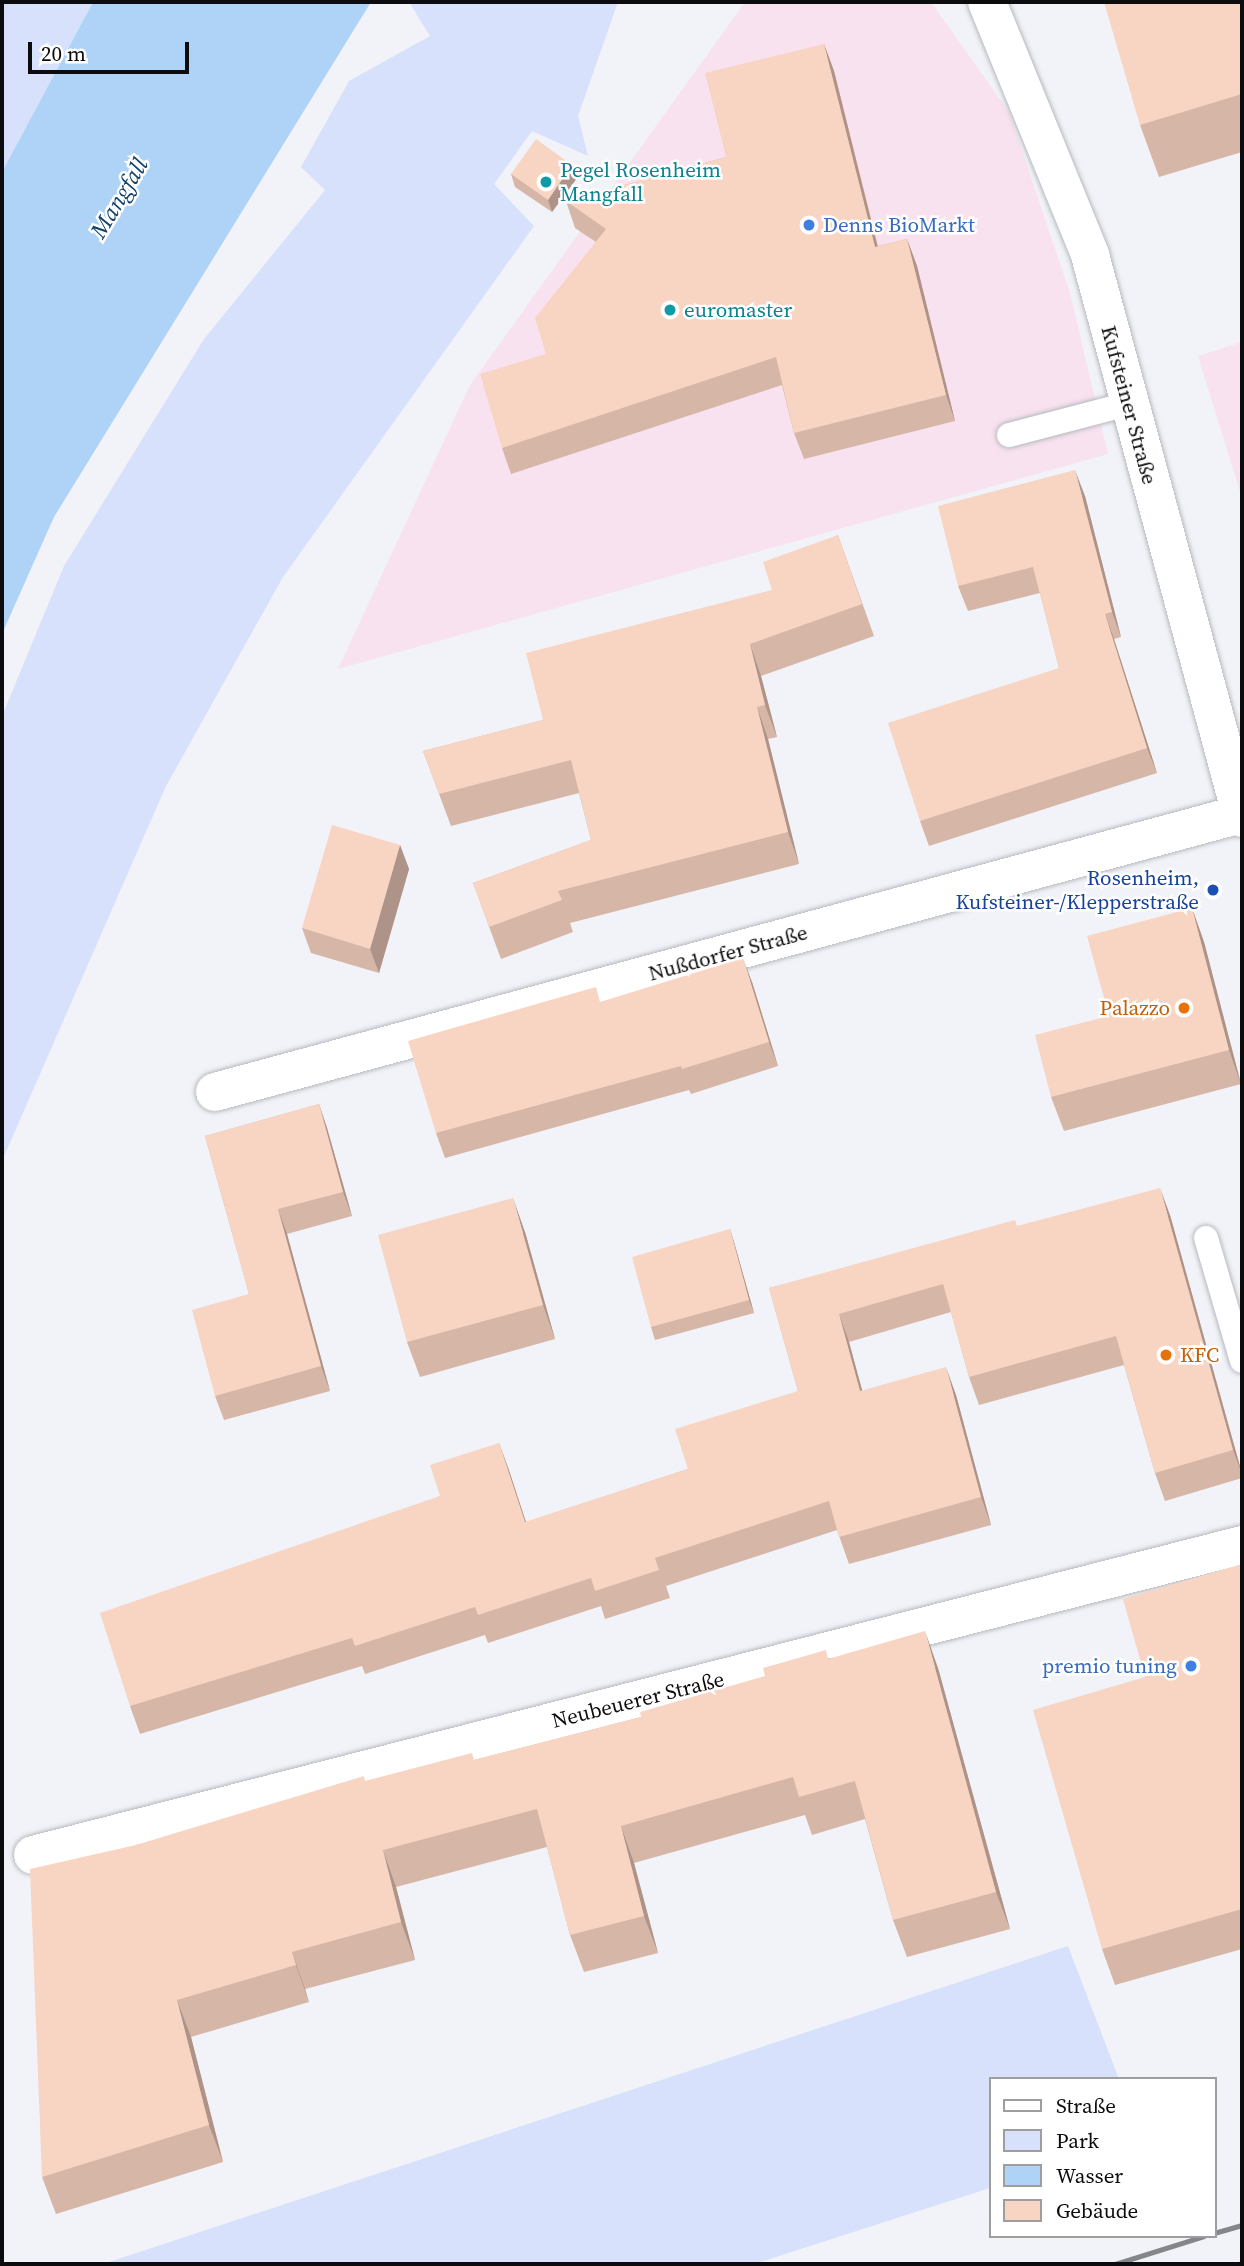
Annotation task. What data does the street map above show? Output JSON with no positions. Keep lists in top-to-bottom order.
{
  "streets": {
    "street": ["Kufsteiner Straße", "Nußdorfer Straße", "Neubeuerer Straße"]
  },
  "crossings": [
    ["Kufsteiner Straße", "Nußdorfer Straße"]
  ],
  "water": ["Mangfall"],
  "places": [
    "Pegel Rosenheim Mangfall",
    "Denns BioMarkt",
    "euromaster",
    "Rosenheim, Kufsteiner-/Klepperstraße",
    "Palazzo",
    "KFC",
    "premio tuning"
  ],
  "legend": [
    "Straße",
    "Park",
    "Wasser",
    "Gebäude"
  ],
  "scale_bar": "20 m"
}
